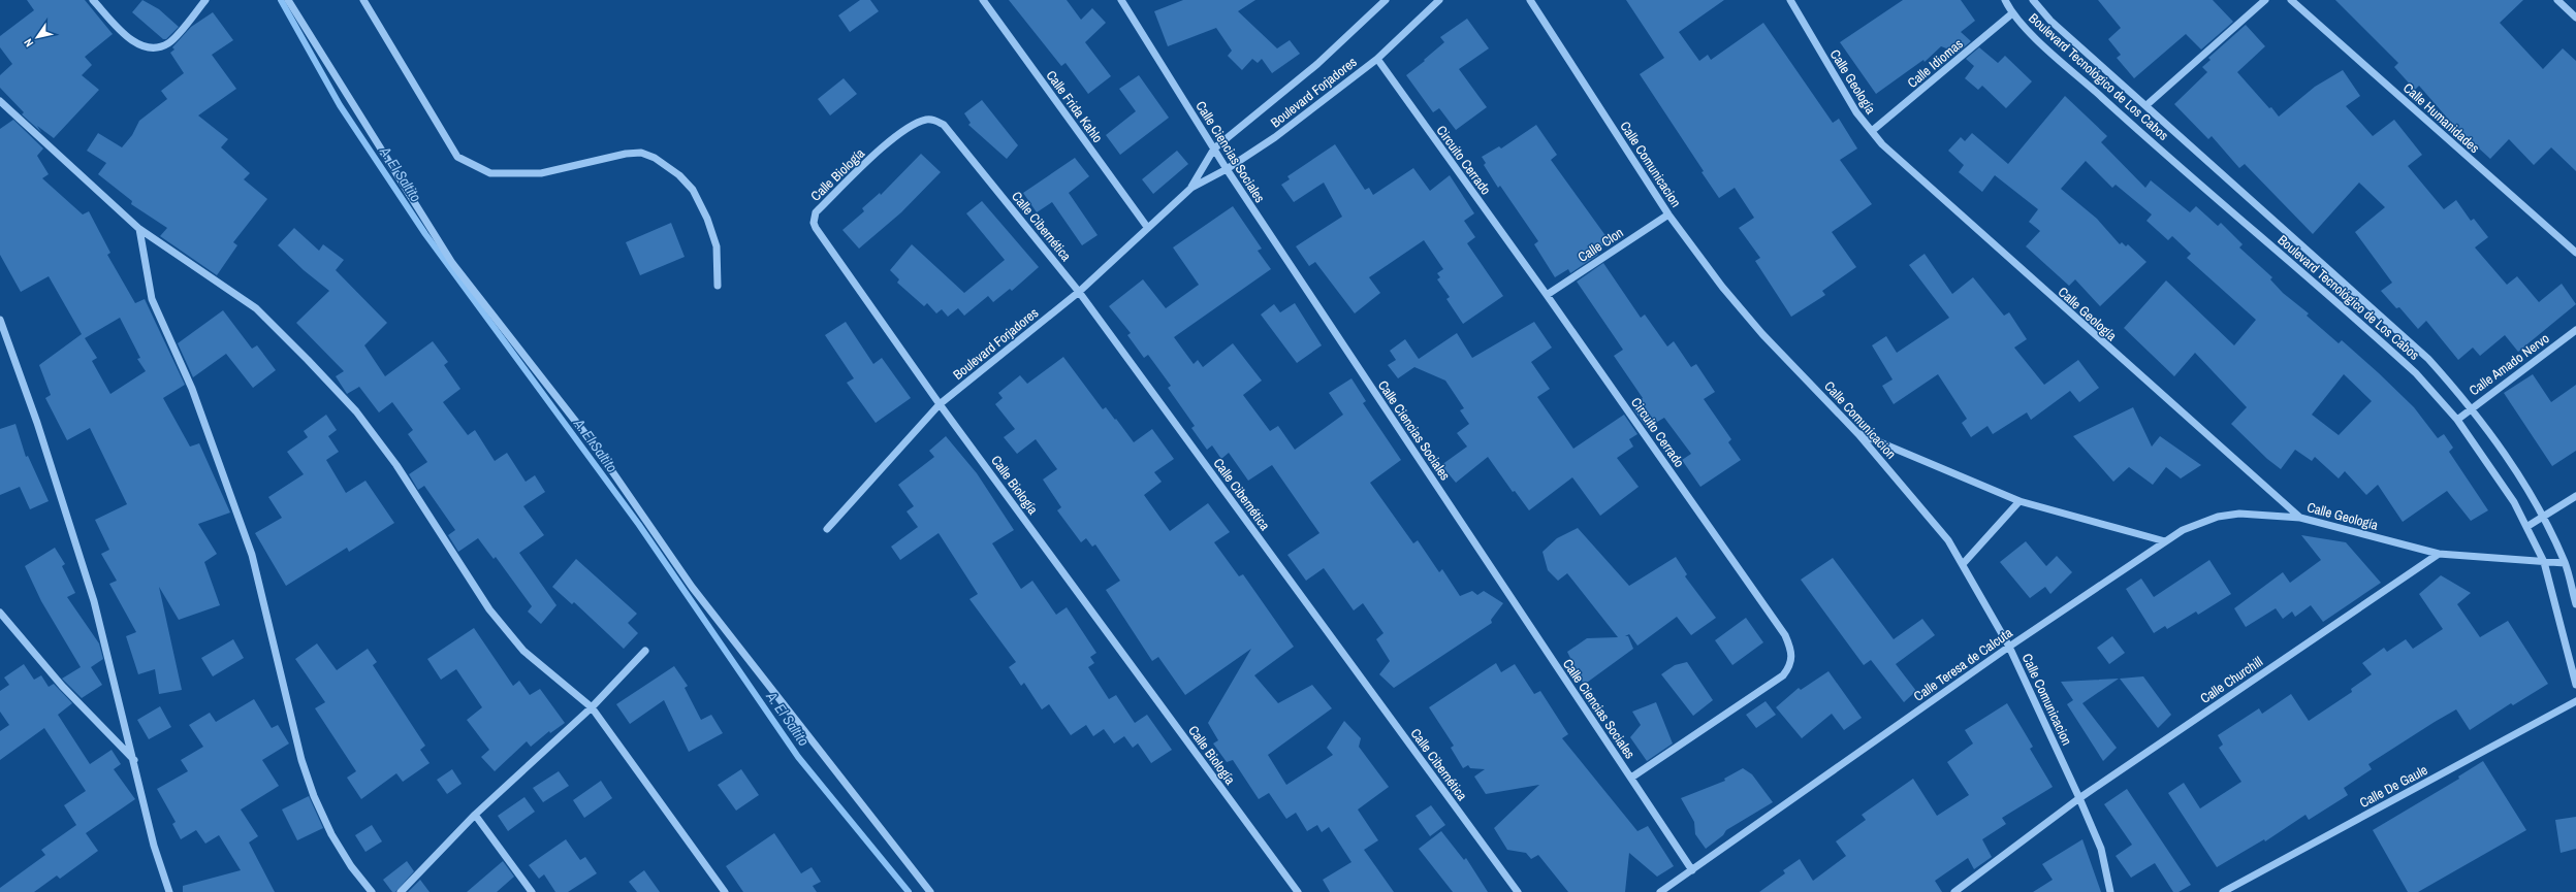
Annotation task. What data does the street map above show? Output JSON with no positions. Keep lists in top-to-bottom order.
{
  "streets": {
    "street": [
      "Calle Idiomas",
      "Boulevard Tecnológico de Los Cabos",
      "Calle Geología",
      "Boulevard Forjadores",
      "Calle Frida Kahlo",
      "Calle Humanidades",
      "Calle Ciencias Sociales",
      "Circuito Cerrado",
      "Calle Comunicacion",
      "Calle Biología",
      "Calle Cibernética",
      "Calle Clon",
      "Calle Amado Nervo",
      "Calle Teresa de Calcuta",
      "Calle Churchill",
      "Calle De Gaule"
    ]
  },
  "crossings": [
    ["Calle Idiomas", "Boulevard Tecnológico de Los Cabos"],
    ["Calle Idiomas", "Calle Geología"],
    ["Boulevard Tecnológico de Los Cabos", "Calle Amado Nervo"],
    ["Calle Geología", "Calle Teresa de Calcuta"],
    ["Calle Geología", "Calle Churchill"],
    ["Boulevard Forjadores", "Calle Frida Kahlo"],
    ["Boulevard Forjadores", "Calle Ciencias Sociales"],
    ["Boulevard Forjadores", "Circuito Cerrado"],
    ["Boulevard Forjadores", "Calle Biología"],
    ["Boulevard Forjadores", "Calle Cibernética"],
    ["Calle Ciencias Sociales", "Circuito Cerrado"],
    ["Calle Ciencias Sociales", "Calle Teresa de Calcuta"],
    ["Circuito Cerrado", "Calle Clon"],
    ["Calle Comunicacion", "Calle Clon"],
    ["Calle Comunicacion", "Calle Teresa de Calcuta"],
    ["Calle Comunicacion", "Calle Churchill"],
    ["Calle Biología", "Calle Cibernética"]
  ],
  "water": ["A. El Saltito"],
  "north": "bottom left"
}
